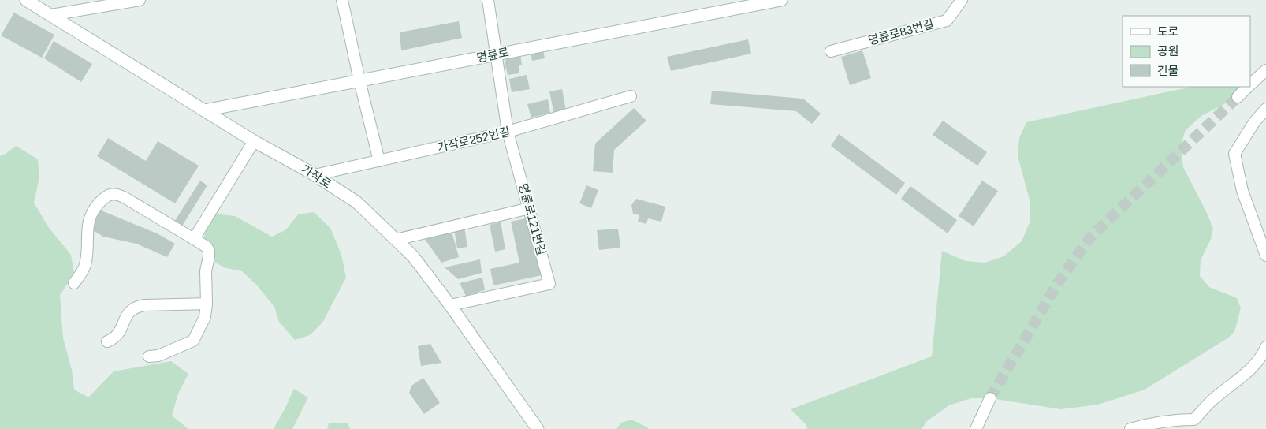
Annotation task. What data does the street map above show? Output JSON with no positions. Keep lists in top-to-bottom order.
{
  "streets": {
    "street": [
      "명륜로83번길",
      "명륜로",
      "가작로252번길",
      "가작로",
      "명륜로121번길"
    ]
  },
  "crossings": [
    ["명륜로", "가작로"],
    ["명륜로", "명륜로121번길"],
    ["가작로252번길", "가작로"],
    ["가작로252번길", "명륜로121번길"],
    ["가작로", "명륜로121번길"]
  ],
  "legend": ["도로", "공원", "건물"]
}
